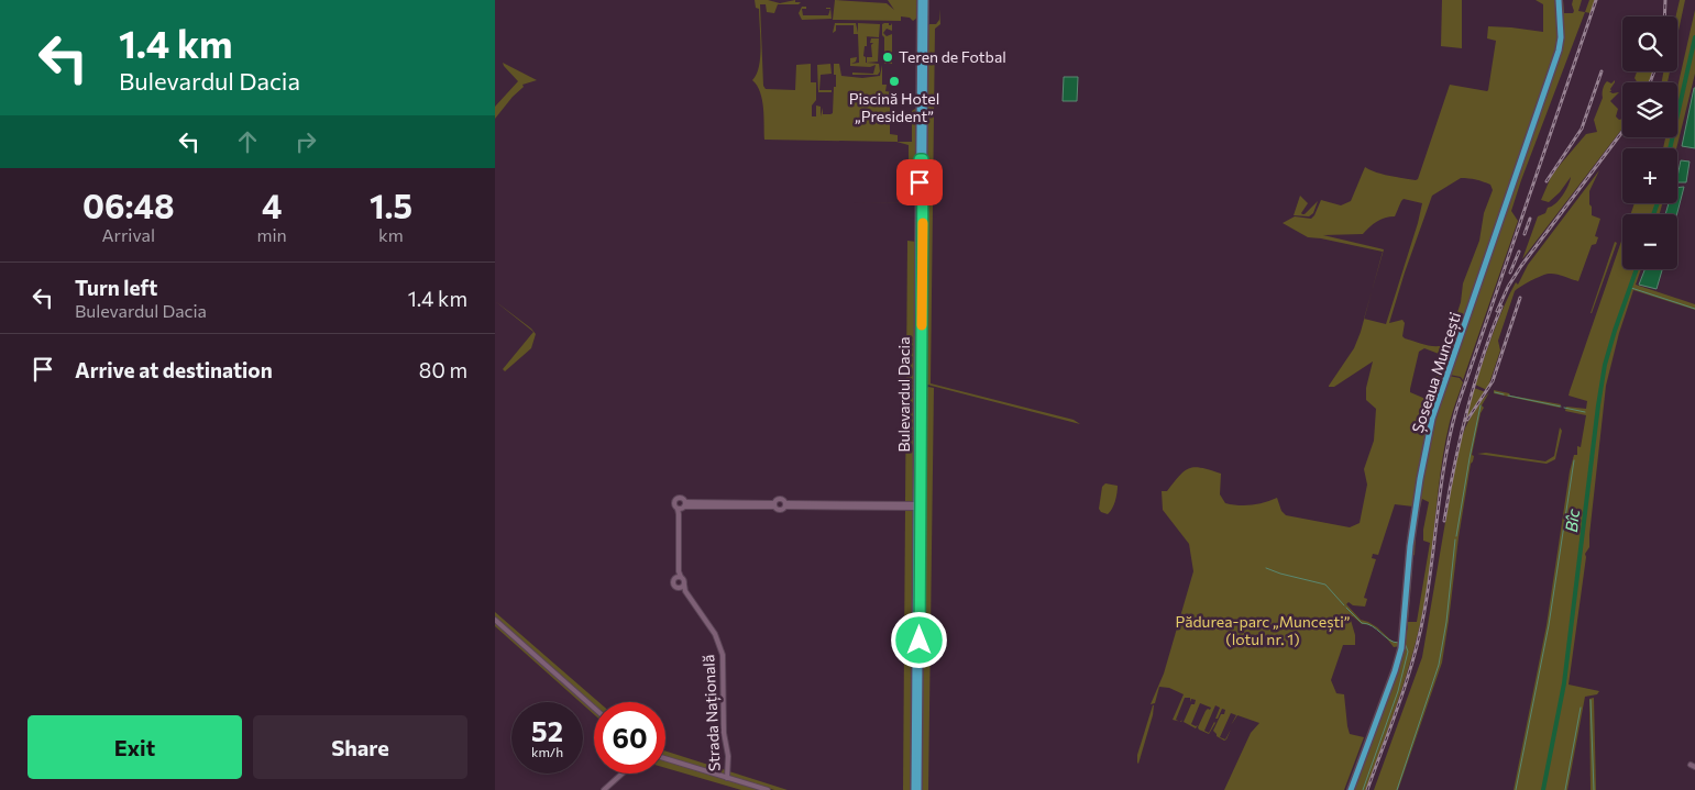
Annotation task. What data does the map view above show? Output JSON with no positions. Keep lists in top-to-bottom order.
{
  "streets": {
    "main road": ["Șoseaua Muncești", "Bulevardul Dacia"],
    "street": ["Strada Națională"]
  },
  "water": ["Bîc"],
  "parks": ["Pădurea-parc „Muncești” (lotul nr. 1)"],
  "places": ["Teren de Fotbal", "Piscină Hotel „President”"],
  "page": {
    "turn": ["1.4 km", "Bulevardul Dacia"],
    "map_buttons": ["+", "−"],
    "eta": [
      "06:48",
      "Arrival",
      "4",
      "min",
      "1.5",
      "km"
    ],
    "list": [
      {
        "name": "Turn left",
        "note": "Bulevardul Dacia",
        "value": "1.4 km"
      },
      {
        "name": "Arrive at destination",
        "value": "80 m"
      }
    ],
    "speed": "52 km/h",
    "limit": "60",
    "buttons": ["Exit", "Share"]
  }
}
